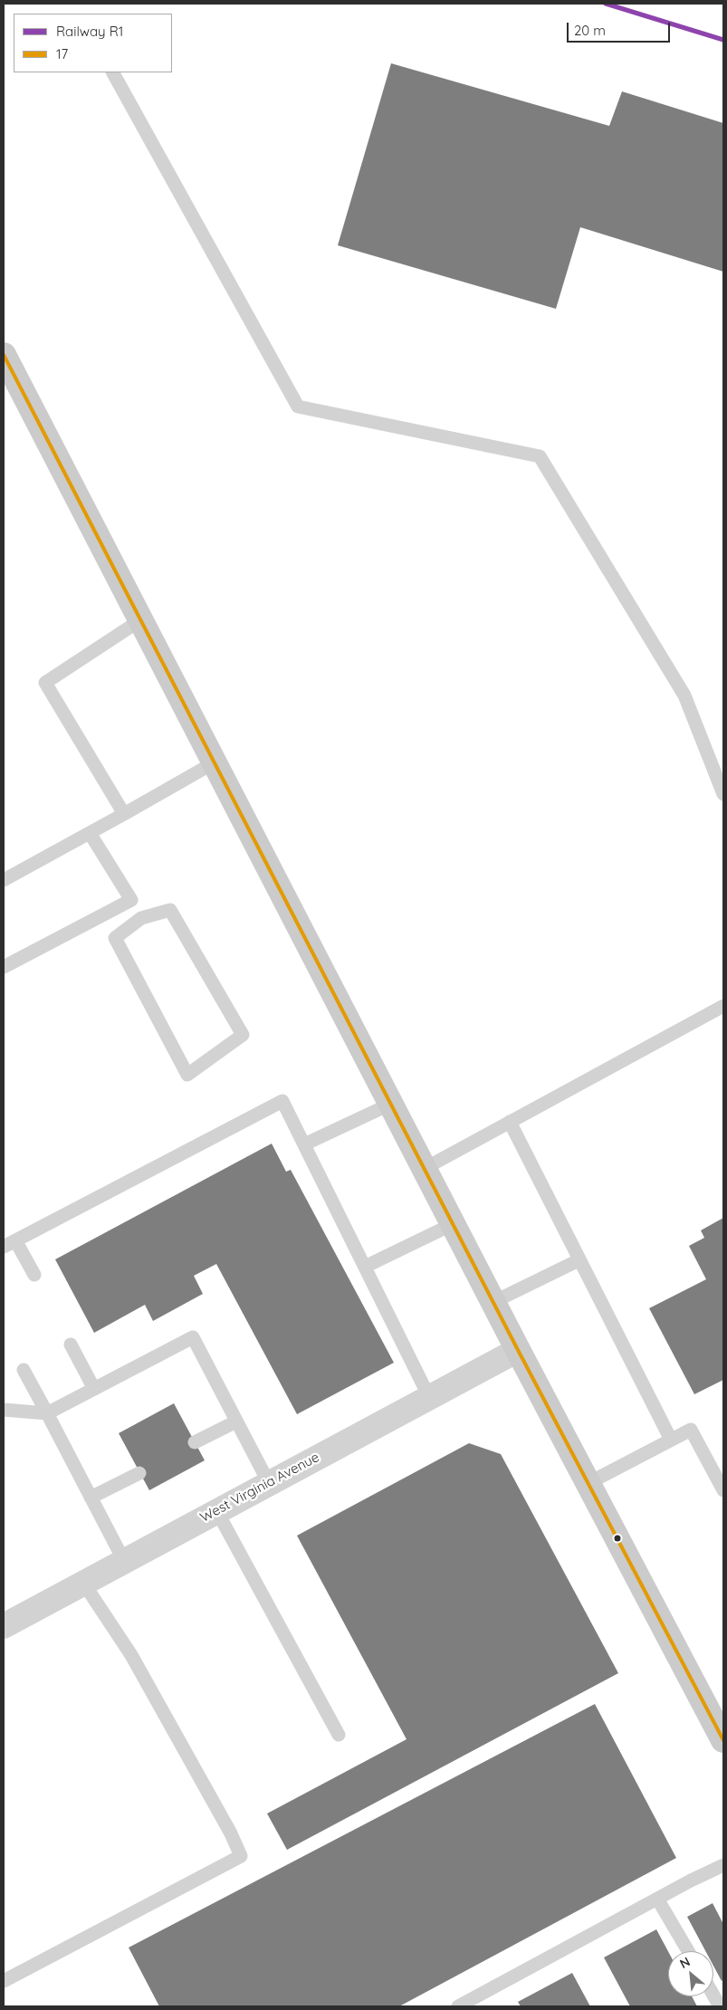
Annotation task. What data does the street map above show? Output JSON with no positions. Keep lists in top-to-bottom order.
{
  "streets": {
    "street": ["West Virginia Avenue"]
  },
  "lines": ["rail line R1", "transit line 17"],
  "legend": ["Railway R1", "17"],
  "scale_bar": "20 m",
  "north": "top left"
}
